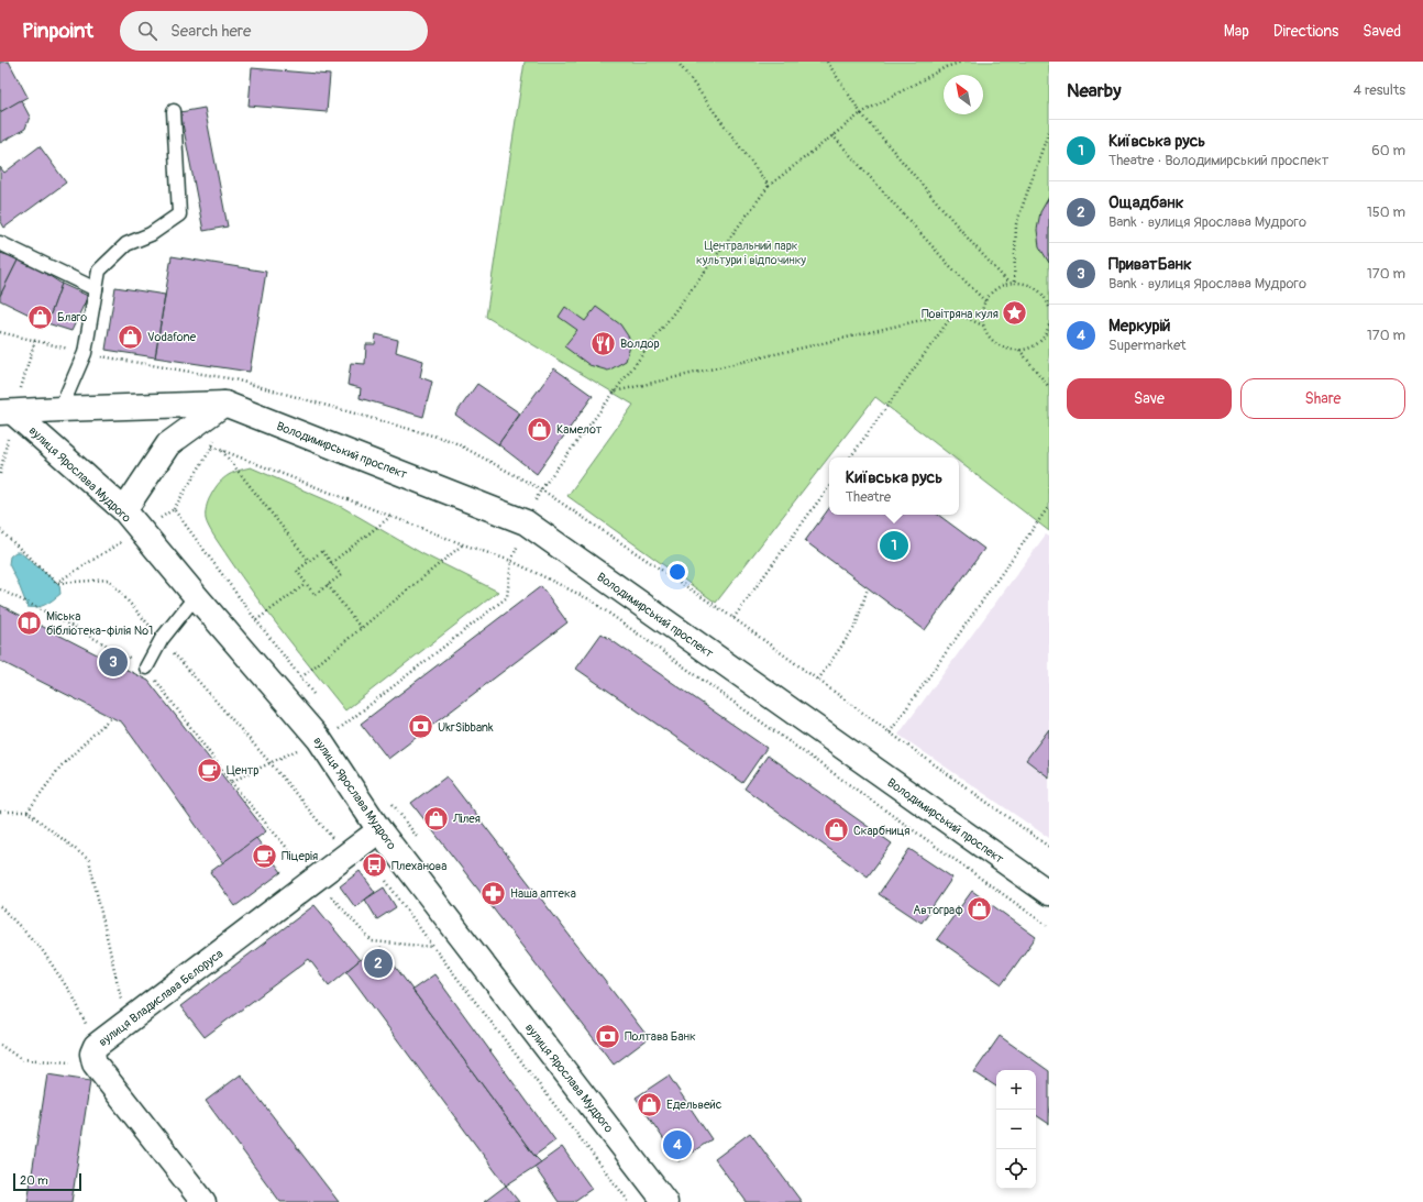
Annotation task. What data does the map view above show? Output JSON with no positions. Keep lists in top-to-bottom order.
{
  "streets": {
    "main road": ["Володимирський проспект", "вулиця Ярослава Мудрого", "вулиця Владислава Бєлоруса"]
  },
  "crossings": [
    ["Володимирський проспект", "вулиця Ярослава Мудрого"],
    ["вулиця Ярослава Мудрого", "вулиця Владислава Бєлоруса"]
  ],
  "parks": ["Центральний парк культури і відпочинку"],
  "places": {
    "place": ["Повітряна куля"],
    "shop": [
      "Благо",
      "Vodafone",
      "Камелот",
      "Лілея",
      "Скарбниця",
      "Автограф",
      "Едельвейс"
    ],
    "restaurant": ["Волдор"],
    "library": ["Міська бібліотека-філія №1"],
    "bank": ["UkrSibbank", "Полтава Банк"],
    "cafe": ["Центр", "Піцерія"],
    "bus stop": ["Плеханова"],
    "pharmacy": ["Наша аптека"]
  },
  "scale_bar": "20 m",
  "north": "top left",
  "page": {
    "header": "Pinpoint",
    "search": "Search here",
    "nav": ["Map", "Directions", "Saved"],
    "heading": ["Nearby", "4 results"],
    "list": [
      {
        "mark": "1",
        "name": "Київська русь",
        "note": "Theatre · Володимирський проспект",
        "value": "60 m"
      },
      {
        "mark": "2",
        "name": "Ощадбанк",
        "note": "Bank · вулиця Ярослава Мудрого",
        "value": "150 m"
      },
      {
        "mark": "3",
        "name": "ПриватБанк",
        "note": "Bank · вулиця Ярослава Мудрого",
        "value": "170 m"
      },
      {
        "mark": "4",
        "name": "Меркурій",
        "note": "Supermarket",
        "value": "170 m"
      }
    ],
    "buttons": ["Save", "Share"],
    "popup": ["Київська русь", "Theatre"],
    "pins": [
      "1",
      "3",
      "2",
      "4"
    ],
    "map_buttons": ["+", "−"],
    "scale": "20 m"
  }
}
